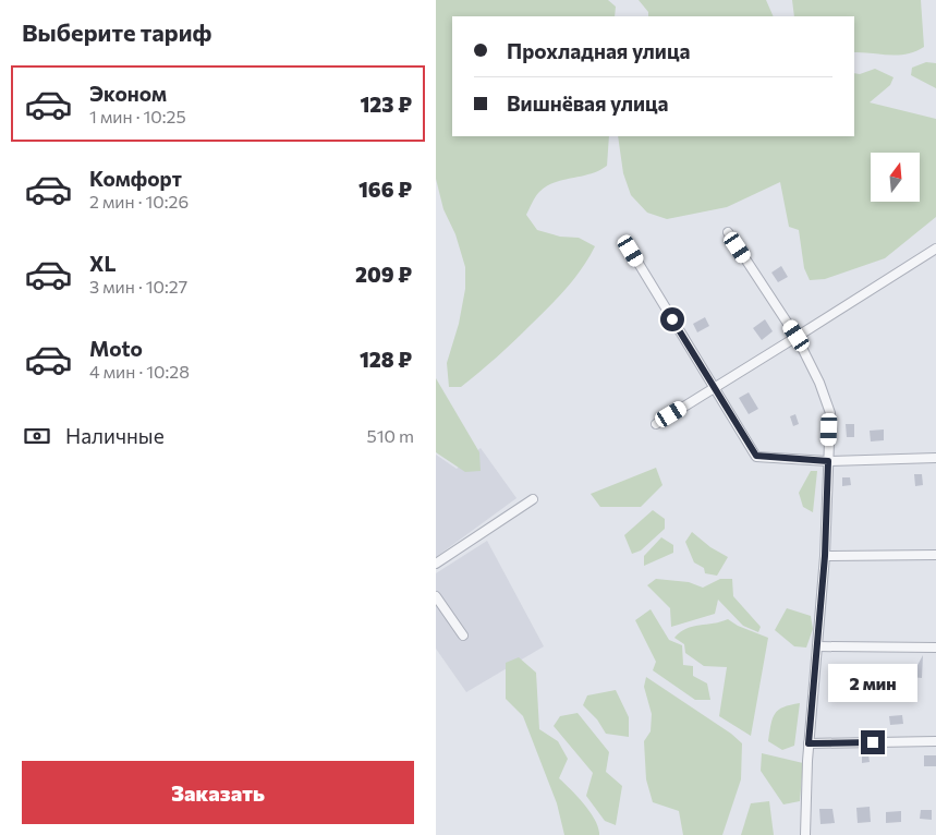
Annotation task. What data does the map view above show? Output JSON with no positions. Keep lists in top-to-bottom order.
{
  "north": "top",
  "page": {
    "heading": "Выберите тариф",
    "banner": ["Прохладная улица", "Вишнёвая улица"],
    "list": [
      {
        "name": "Эконом",
        "note": "1 мин · 10:25",
        "value": "123 ₽"
      },
      {
        "name": "Комфорт",
        "note": "2 мин · 10:26",
        "value": "166 ₽"
      },
      {
        "name": "XL",
        "note": "3 мин · 10:27",
        "value": "209 ₽"
      },
      {
        "name": "Moto",
        "note": "4 мин · 10:28",
        "value": "128 ₽"
      }
    ],
    "pay": ["Наличные", "510 m"],
    "bubble": "2 мин",
    "buttons": "Заказать"
  }
}
